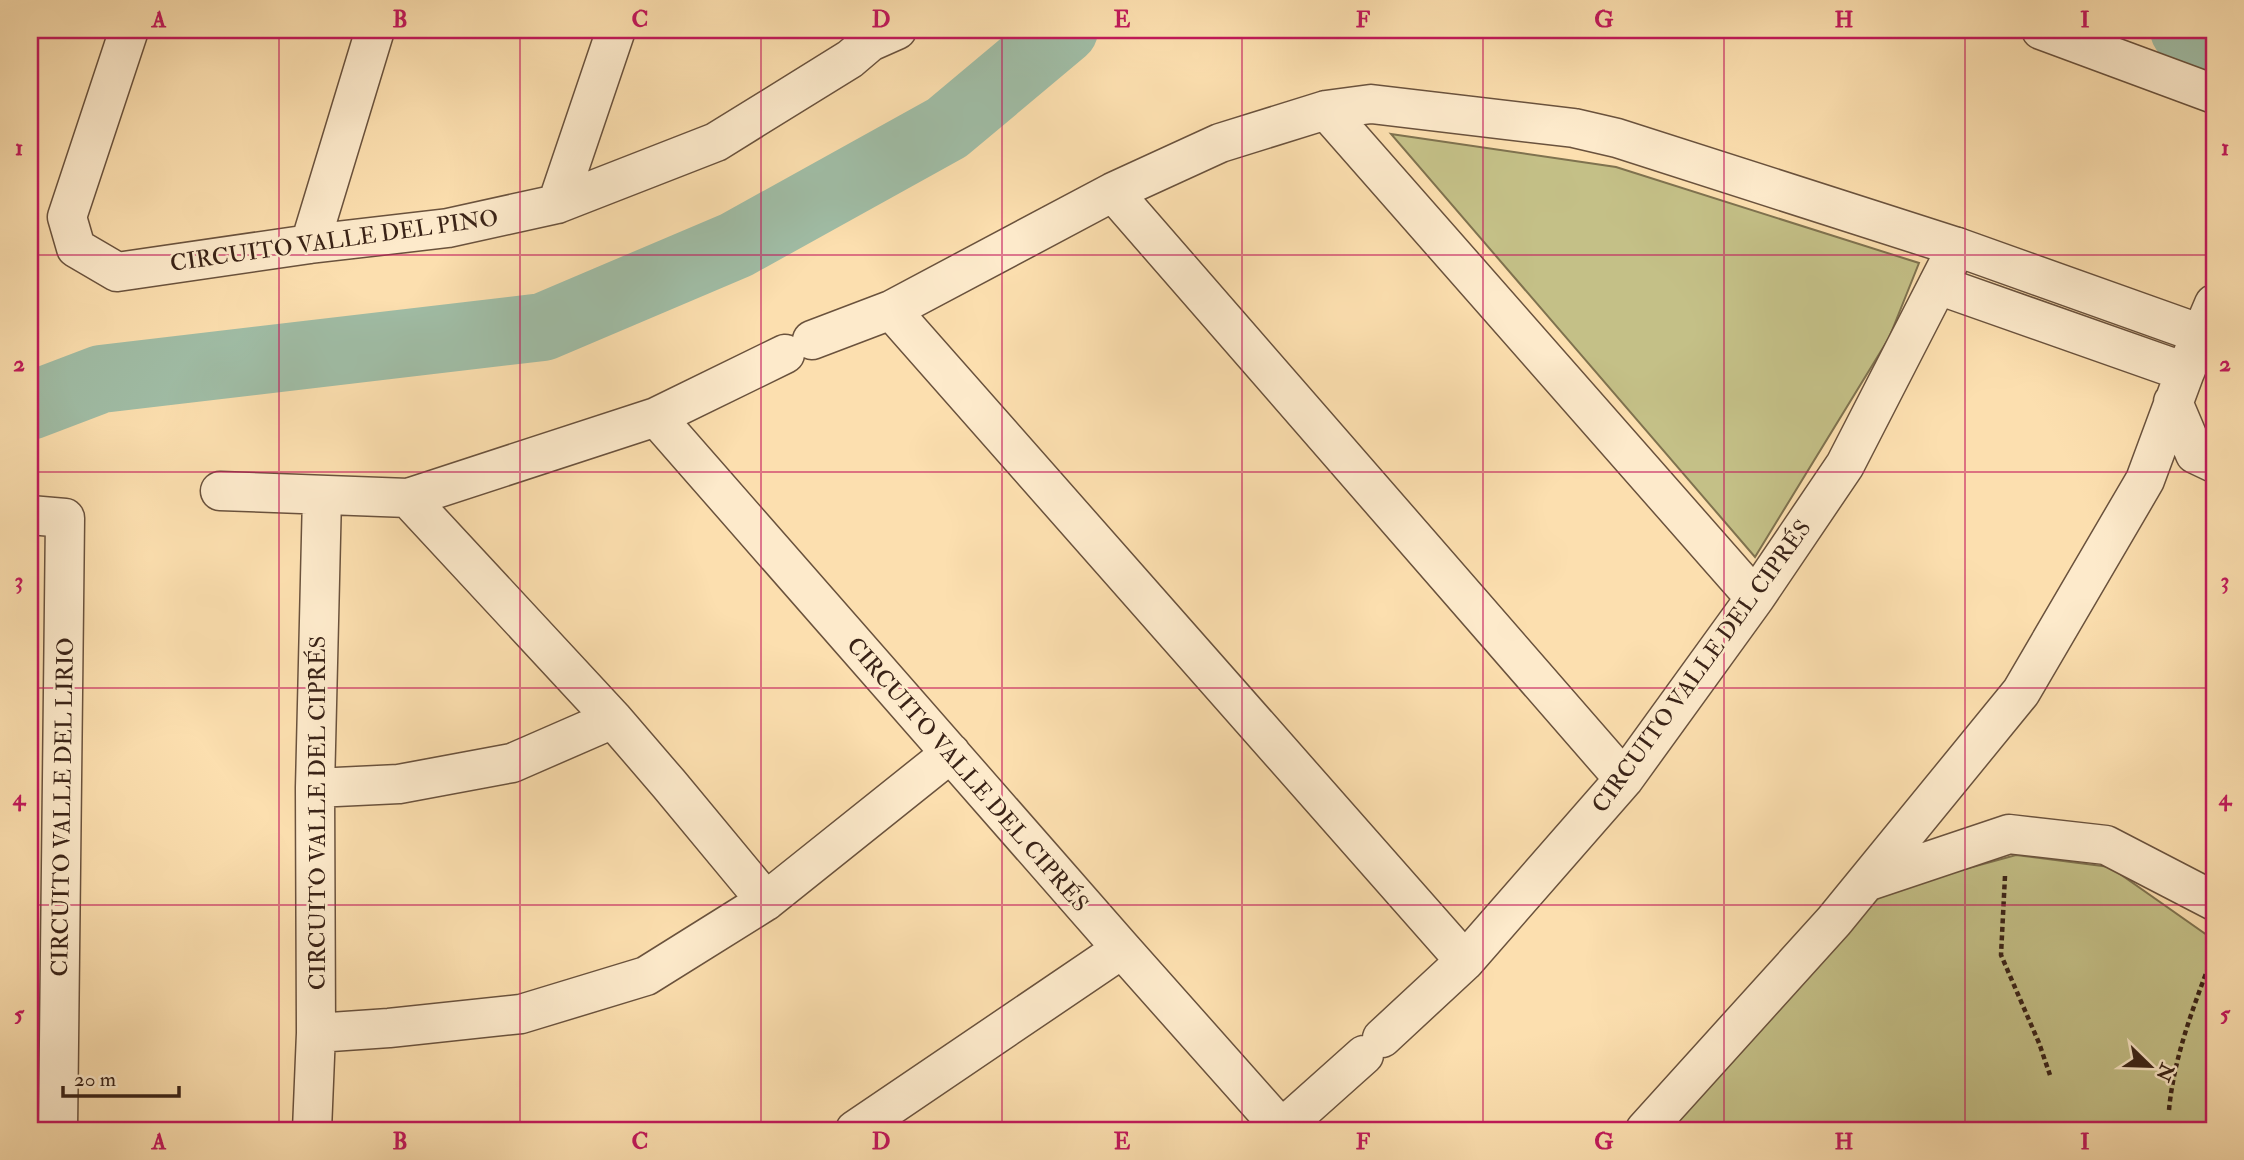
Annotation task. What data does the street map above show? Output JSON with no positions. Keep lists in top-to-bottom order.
{
  "streets": {
    "street": ["CIRCUITO VALLE DEL PINO", "CIRCUITO VALLE DEL CIPRÉS", "CIRCUITO VALLE DEL LIRIO"]
  },
  "scale_bar": "20 m",
  "north": "bottom right",
  "grid": {
    "columns": [
      "A",
      "B",
      "C",
      "D",
      "E",
      "F",
      "G",
      "H",
      "I"
    ],
    "rows": [
      "1",
      "2",
      "3",
      "4",
      "5"
    ]
  }
}
